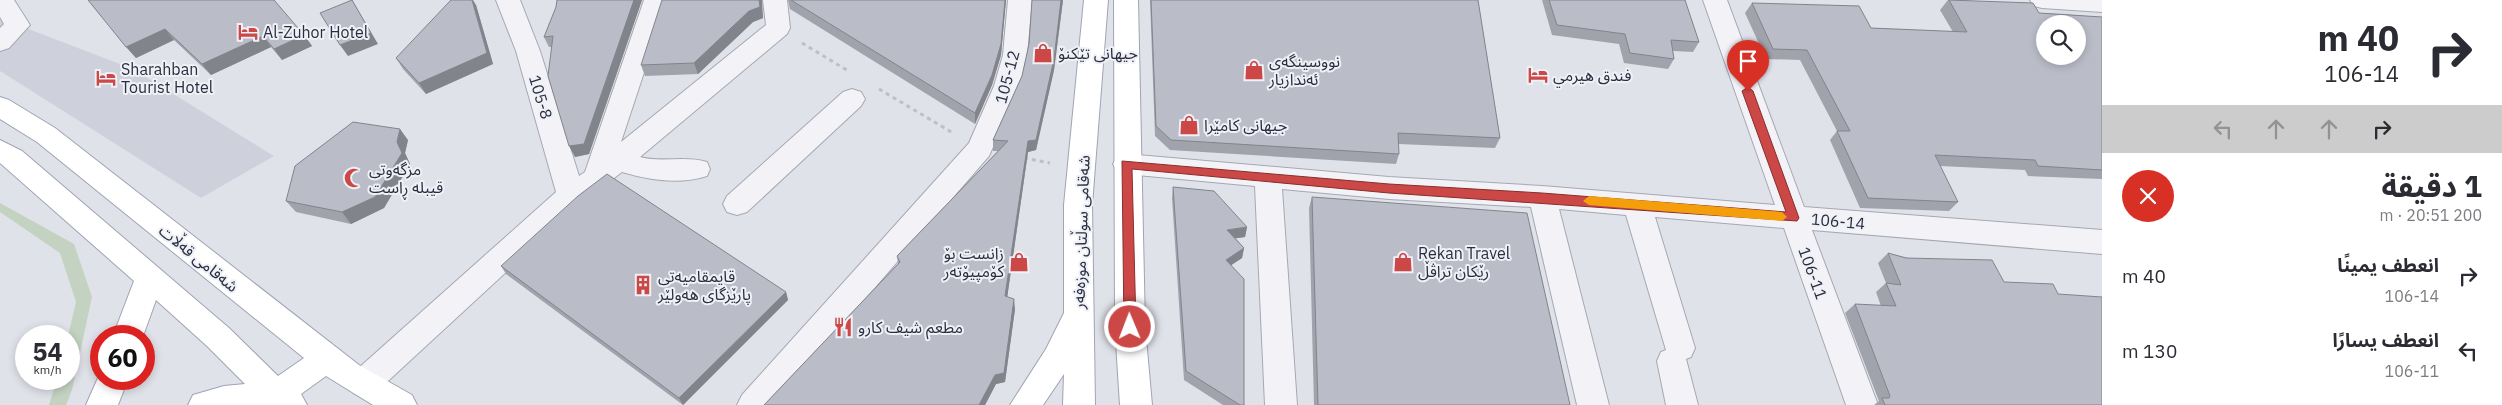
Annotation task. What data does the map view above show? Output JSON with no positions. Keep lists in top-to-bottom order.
{
  "streets": {
    "main road": ["شەقامی سوڵتان موزەفەر", "شەقامی قەڵات"],
    "street": [
      "105-12",
      "105-8",
      "106-14",
      "106-11"
    ]
  },
  "crossings": [
    ["106-14", "106-11"]
  ],
  "places": {
    "hotel": ["Al-Zuhor Hotel", "فندق هيرمي", "Sharahban Tourist Hotel"],
    "shop": [
      "جیهانی تێکنۆ",
      "نووسینگەی ئەندازیار",
      "جیهانی کامێرا",
      "زانست بۆ کۆمپیۆتەر",
      "Rekan Travel رێکان تراڤڵ"
    ],
    "mosque": ["مزگەوتی قیبلە ڕاست"],
    "building": ["قایمقامیەتی پارێزگای ھەولێر"],
    "restaurant": ["مطعم شيف كارو"]
  },
  "page": {
    "turn": ["40 m", "106-14"],
    "heading": ["1 دقيقة", "200 m · 20:51"],
    "list": [
      {
        "name": "انعطف يمينًا",
        "note": "106-14",
        "value": "40 m"
      },
      {
        "name": "انعطف يسارًا",
        "note": "106-11",
        "value": "130 m"
      }
    ],
    "speed": "54 km/h",
    "limit": "60"
  }
}
